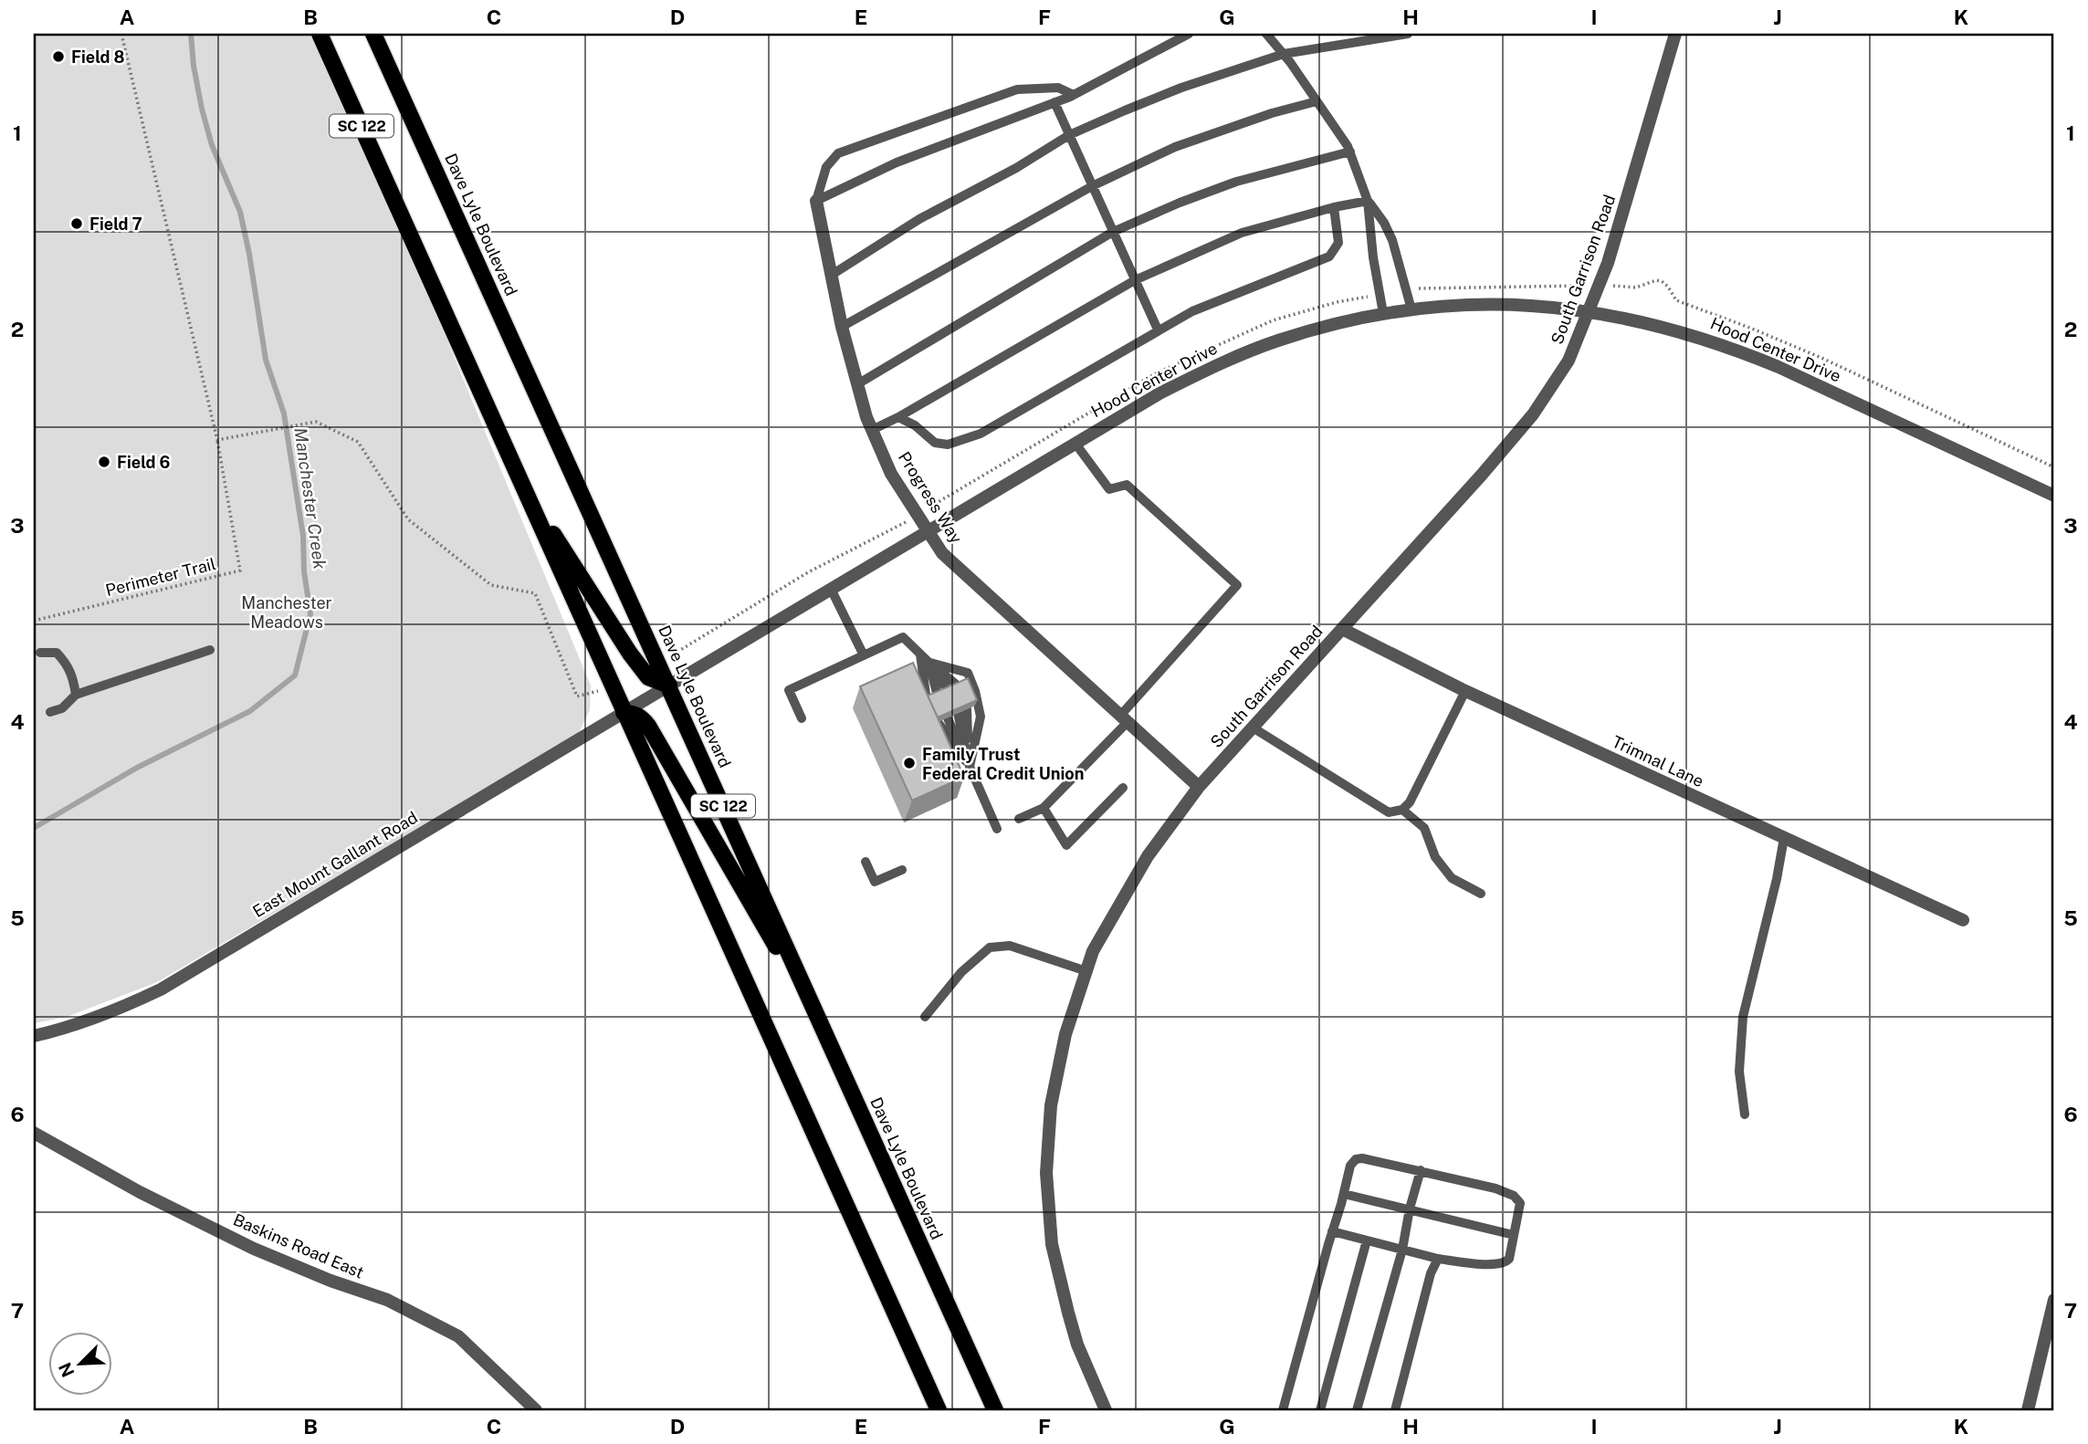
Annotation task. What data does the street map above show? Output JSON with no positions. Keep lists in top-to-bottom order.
{
  "streets": {
    "main road": ["SC 122", "Dave Lyle Boulevard"],
    "street": [
      "South Garrison Road",
      "Hood Center Drive",
      "Progress Way",
      "Trimnal Lane",
      "East Mount Gallant Road",
      "Baskins Road East"
    ],
    "path": ["Perimeter Trail"]
  },
  "crossings": [
    ["SC 122", "East Mount Gallant Road"],
    ["Dave Lyle Boulevard", "Hood Center Drive"],
    ["South Garrison Road", "Hood Center Drive"],
    ["South Garrison Road", "Progress Way"],
    ["South Garrison Road", "Trimnal Lane"],
    ["Hood Center Drive", "Progress Way"],
    ["Hood Center Drive", "East Mount Gallant Road"]
  ],
  "water": ["Manchester Creek"],
  "parks": ["Manchester Meadows"],
  "places": [
    "Field 8",
    "Field 7",
    "Field 6",
    "Family Trust Federal Credit Union"
  ],
  "north": "bottom left",
  "grid": {
    "columns": [
      "A",
      "B",
      "C",
      "D",
      "E",
      "F",
      "G",
      "H",
      "I",
      "J",
      "K"
    ],
    "rows": [
      "1",
      "2",
      "3",
      "4",
      "5",
      "6",
      "7"
    ]
  }
}
